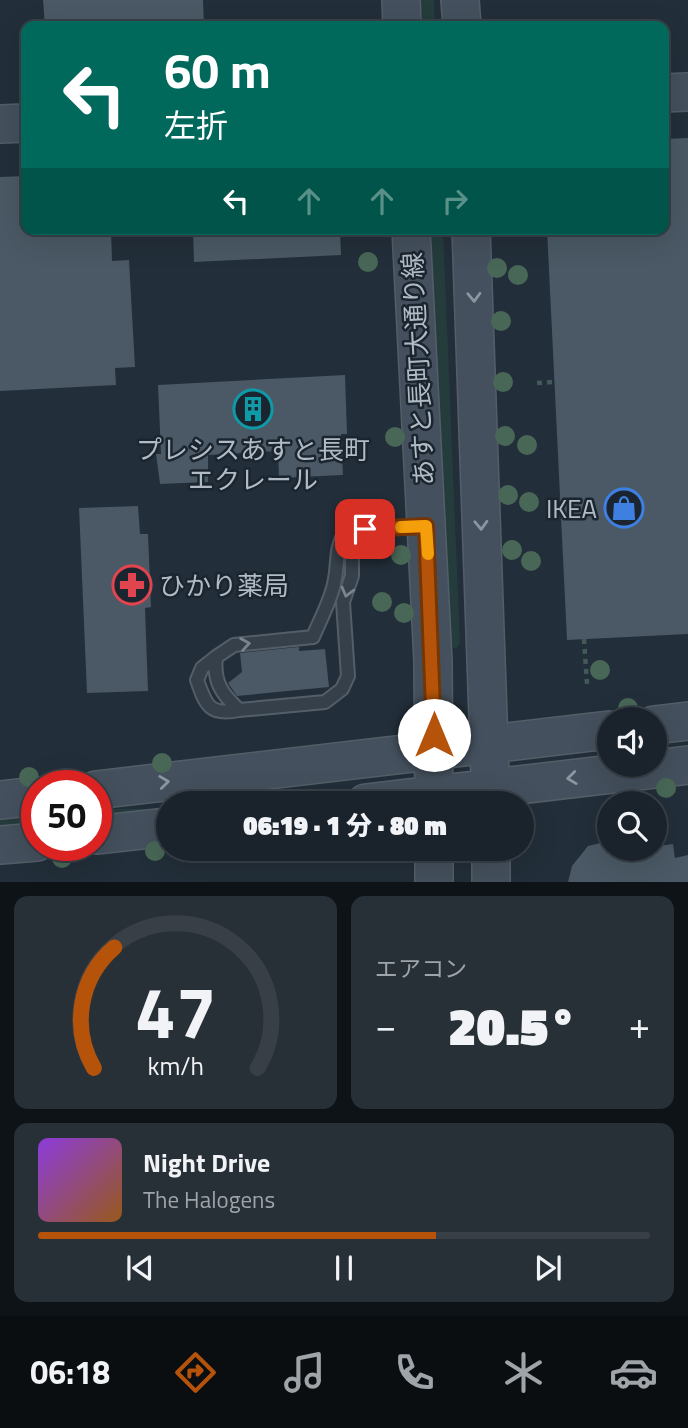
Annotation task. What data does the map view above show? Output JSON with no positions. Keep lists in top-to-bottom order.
{
  "streets": {
    "main road": ["あすと長町大通り線"]
  },
  "places": {
    "building": ["プレシスあすと長町 エクレール"],
    "shop": ["IKEA"],
    "pharmacy": ["ひかり薬局"]
  },
  "page": {
    "turn": ["60 m", "左折"],
    "limit": "50",
    "trip": "06:19 · 1 分 · 80 m",
    "tile": "エアコン",
    "heat": ["−", "20.5°", "+"],
    "song": ["Night Drive", "The Halogens"],
    "tabs": "06:18",
    "gauge": ["47", "km/h"]
  }
}
